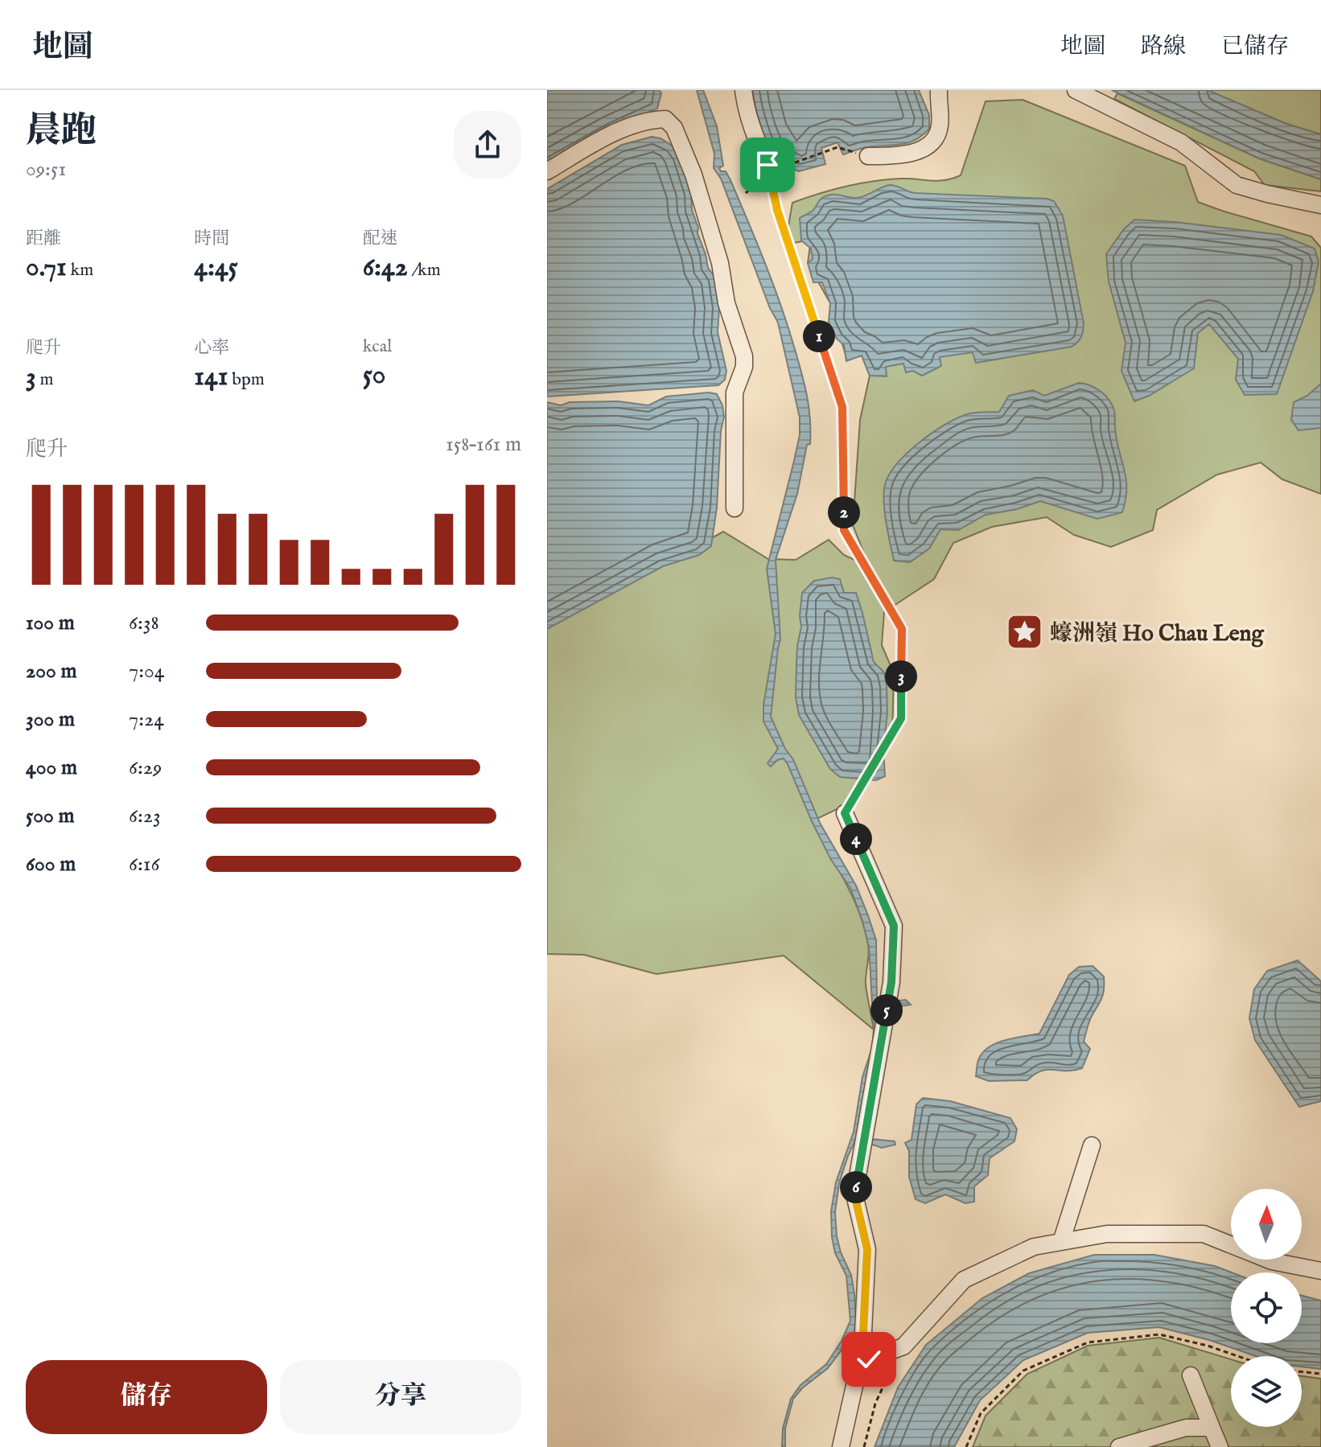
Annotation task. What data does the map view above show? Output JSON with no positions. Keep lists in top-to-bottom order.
{
  "places": {
    "place": ["蠔洲嶺 Ho Chau Leng"]
  },
  "north": "top",
  "page": {
    "header": "地圖",
    "nav": ["地圖", "路線", "已儲存"],
    "heading": ["晨跑", "09:51"],
    "stats": [
      ["距離", "0.71 km"],
      ["時間", "4:45"],
      ["配速", "6:42 /km"],
      ["爬升", "3 m"],
      ["心率", "141 bpm"],
      ["kcal", "50"]
    ],
    "pins": [
      "1",
      "2",
      "3",
      "4",
      "5",
      "6"
    ],
    "chart": ["爬升", "158–161 m"],
    "list": [
      {
        "name": "100 m",
        "note": "6:38"
      },
      {
        "name": "200 m",
        "note": "7:04"
      },
      {
        "name": "300 m",
        "note": "7:24"
      },
      {
        "name": "400 m",
        "note": "6:29"
      },
      {
        "name": "500 m",
        "note": "6:23"
      },
      {
        "name": "600 m",
        "note": "6:16"
      }
    ],
    "buttons": ["儲存", "分享"]
  }
}
